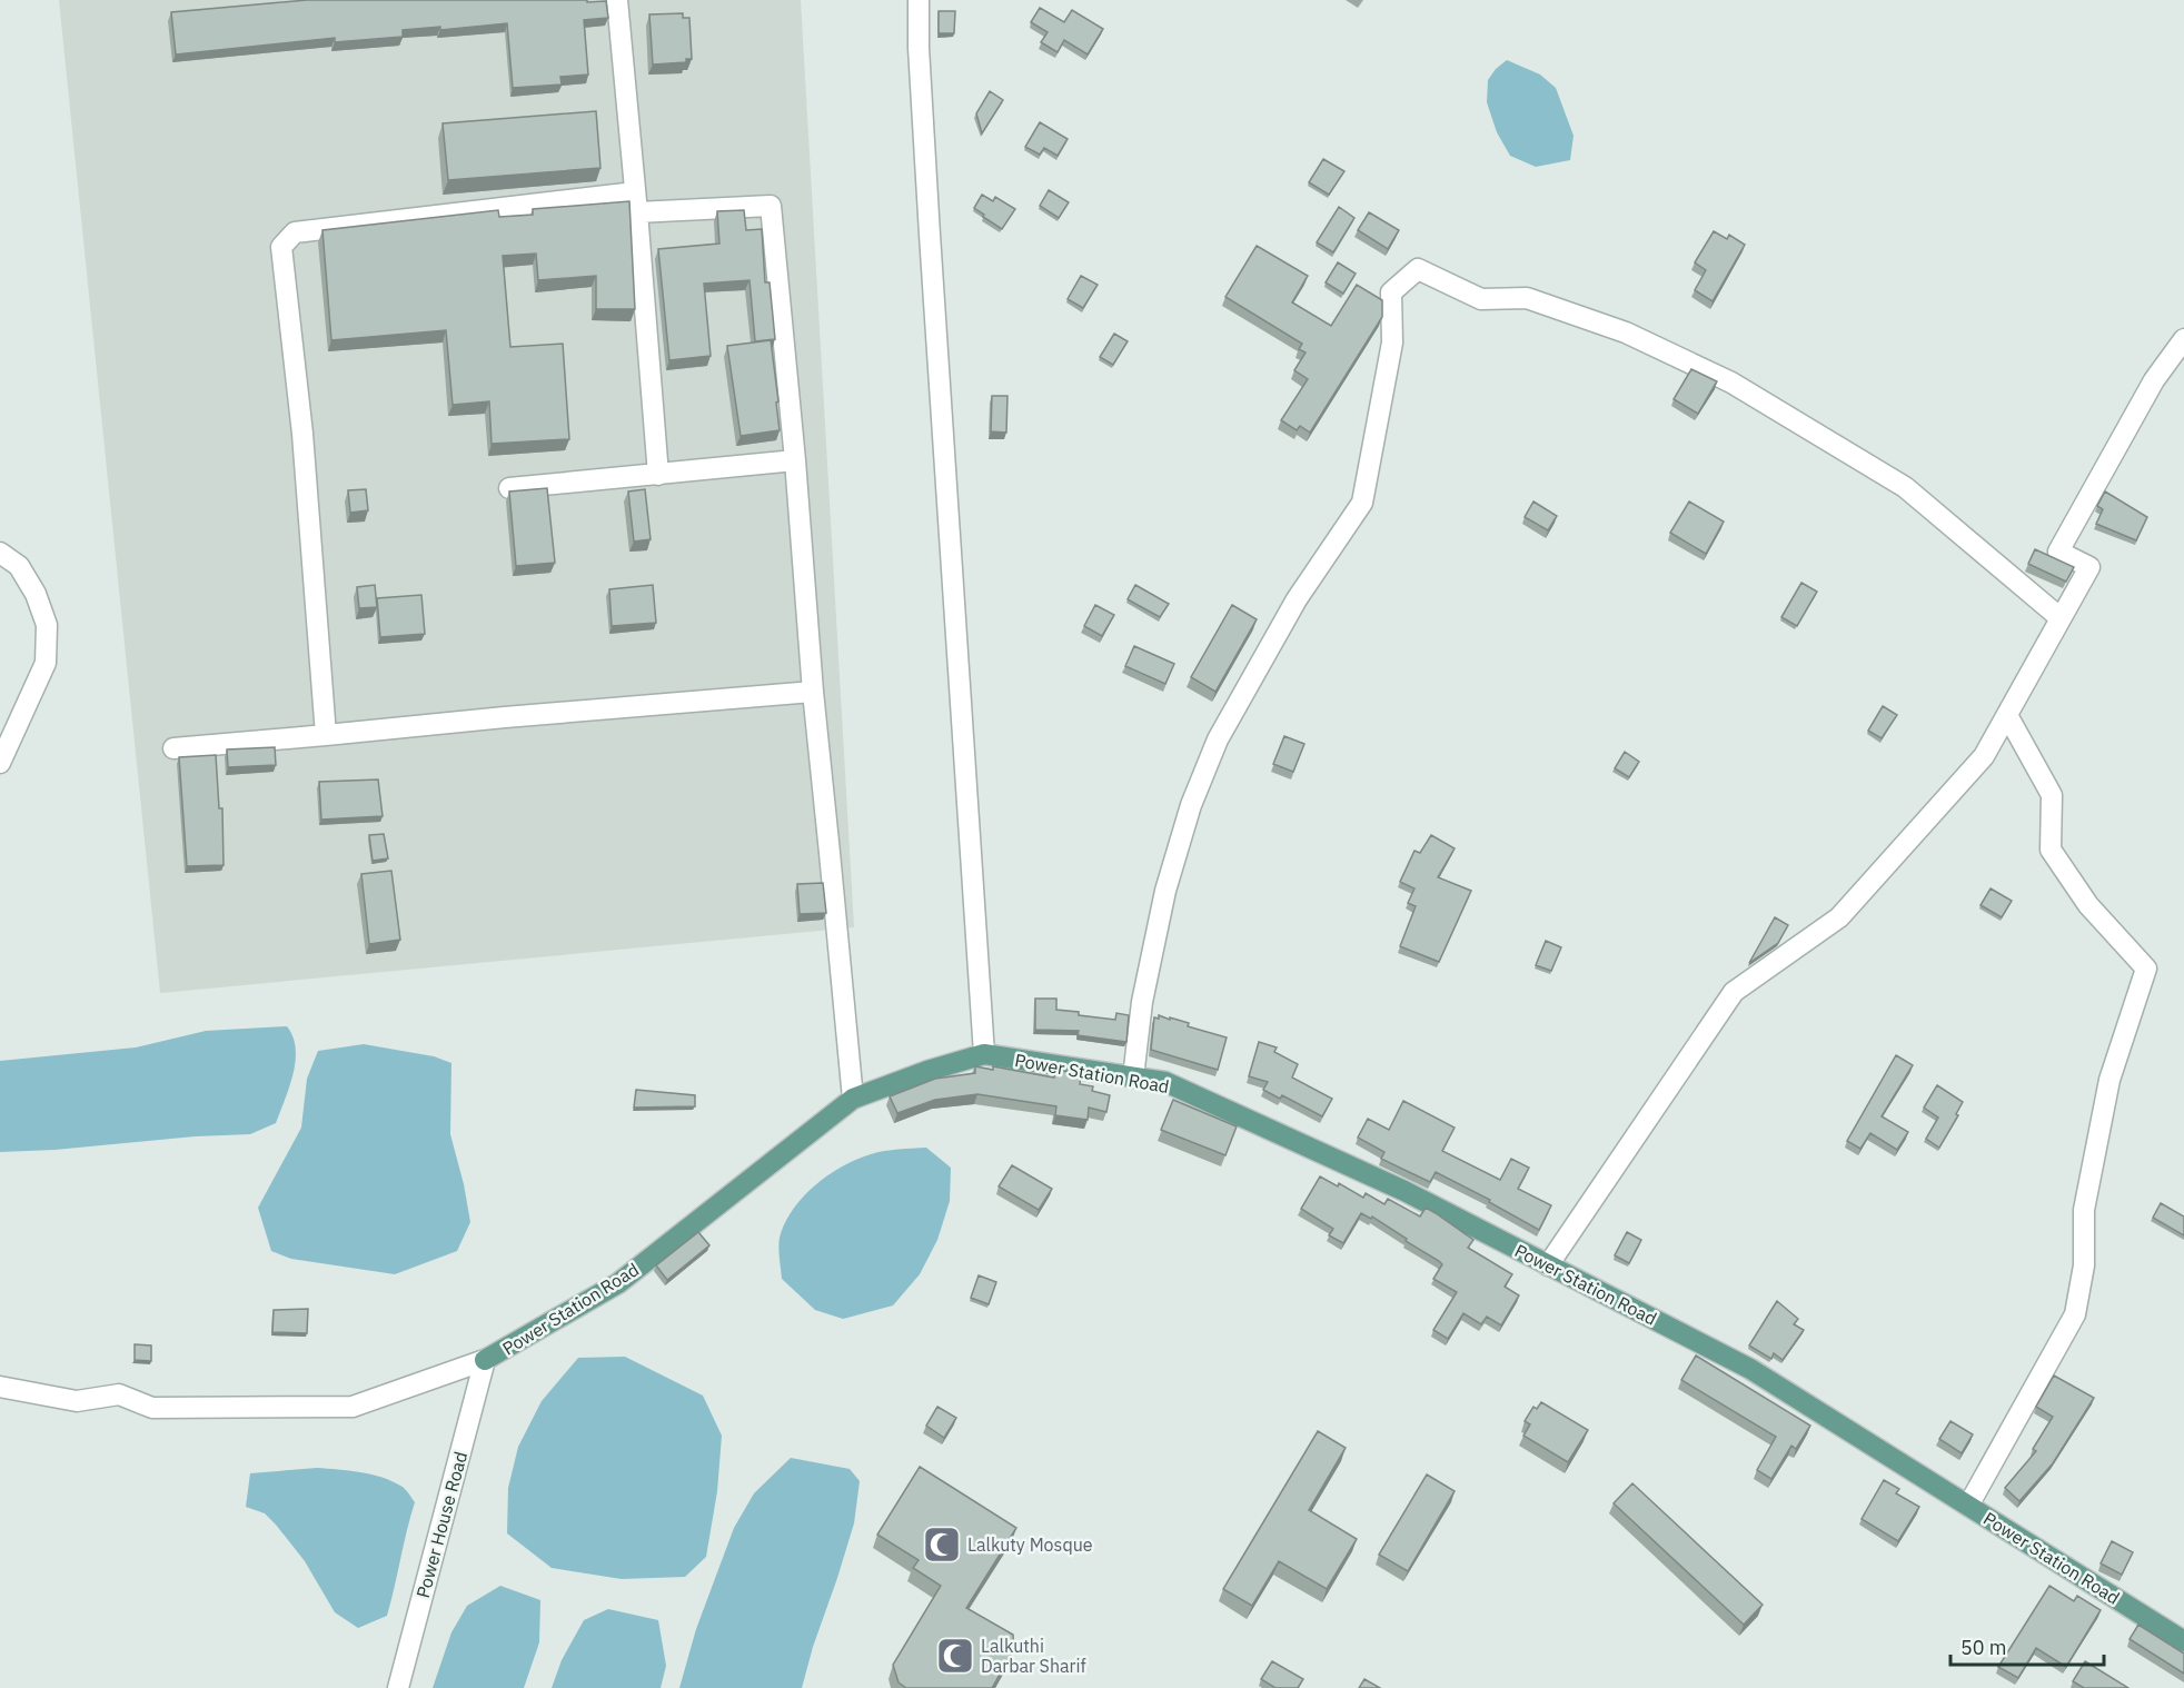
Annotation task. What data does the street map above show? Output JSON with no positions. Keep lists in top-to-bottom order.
{
  "streets": {
    "main road": ["Power Station Road"],
    "street": ["Power House Road"]
  },
  "crossings": [
    ["Power Station Road", "Power House Road"]
  ],
  "places": {
    "mosque": ["Lalkuty Mosque", "Lalkuthi Darbar Sharif"]
  },
  "scale_bar": "50 m"
}
